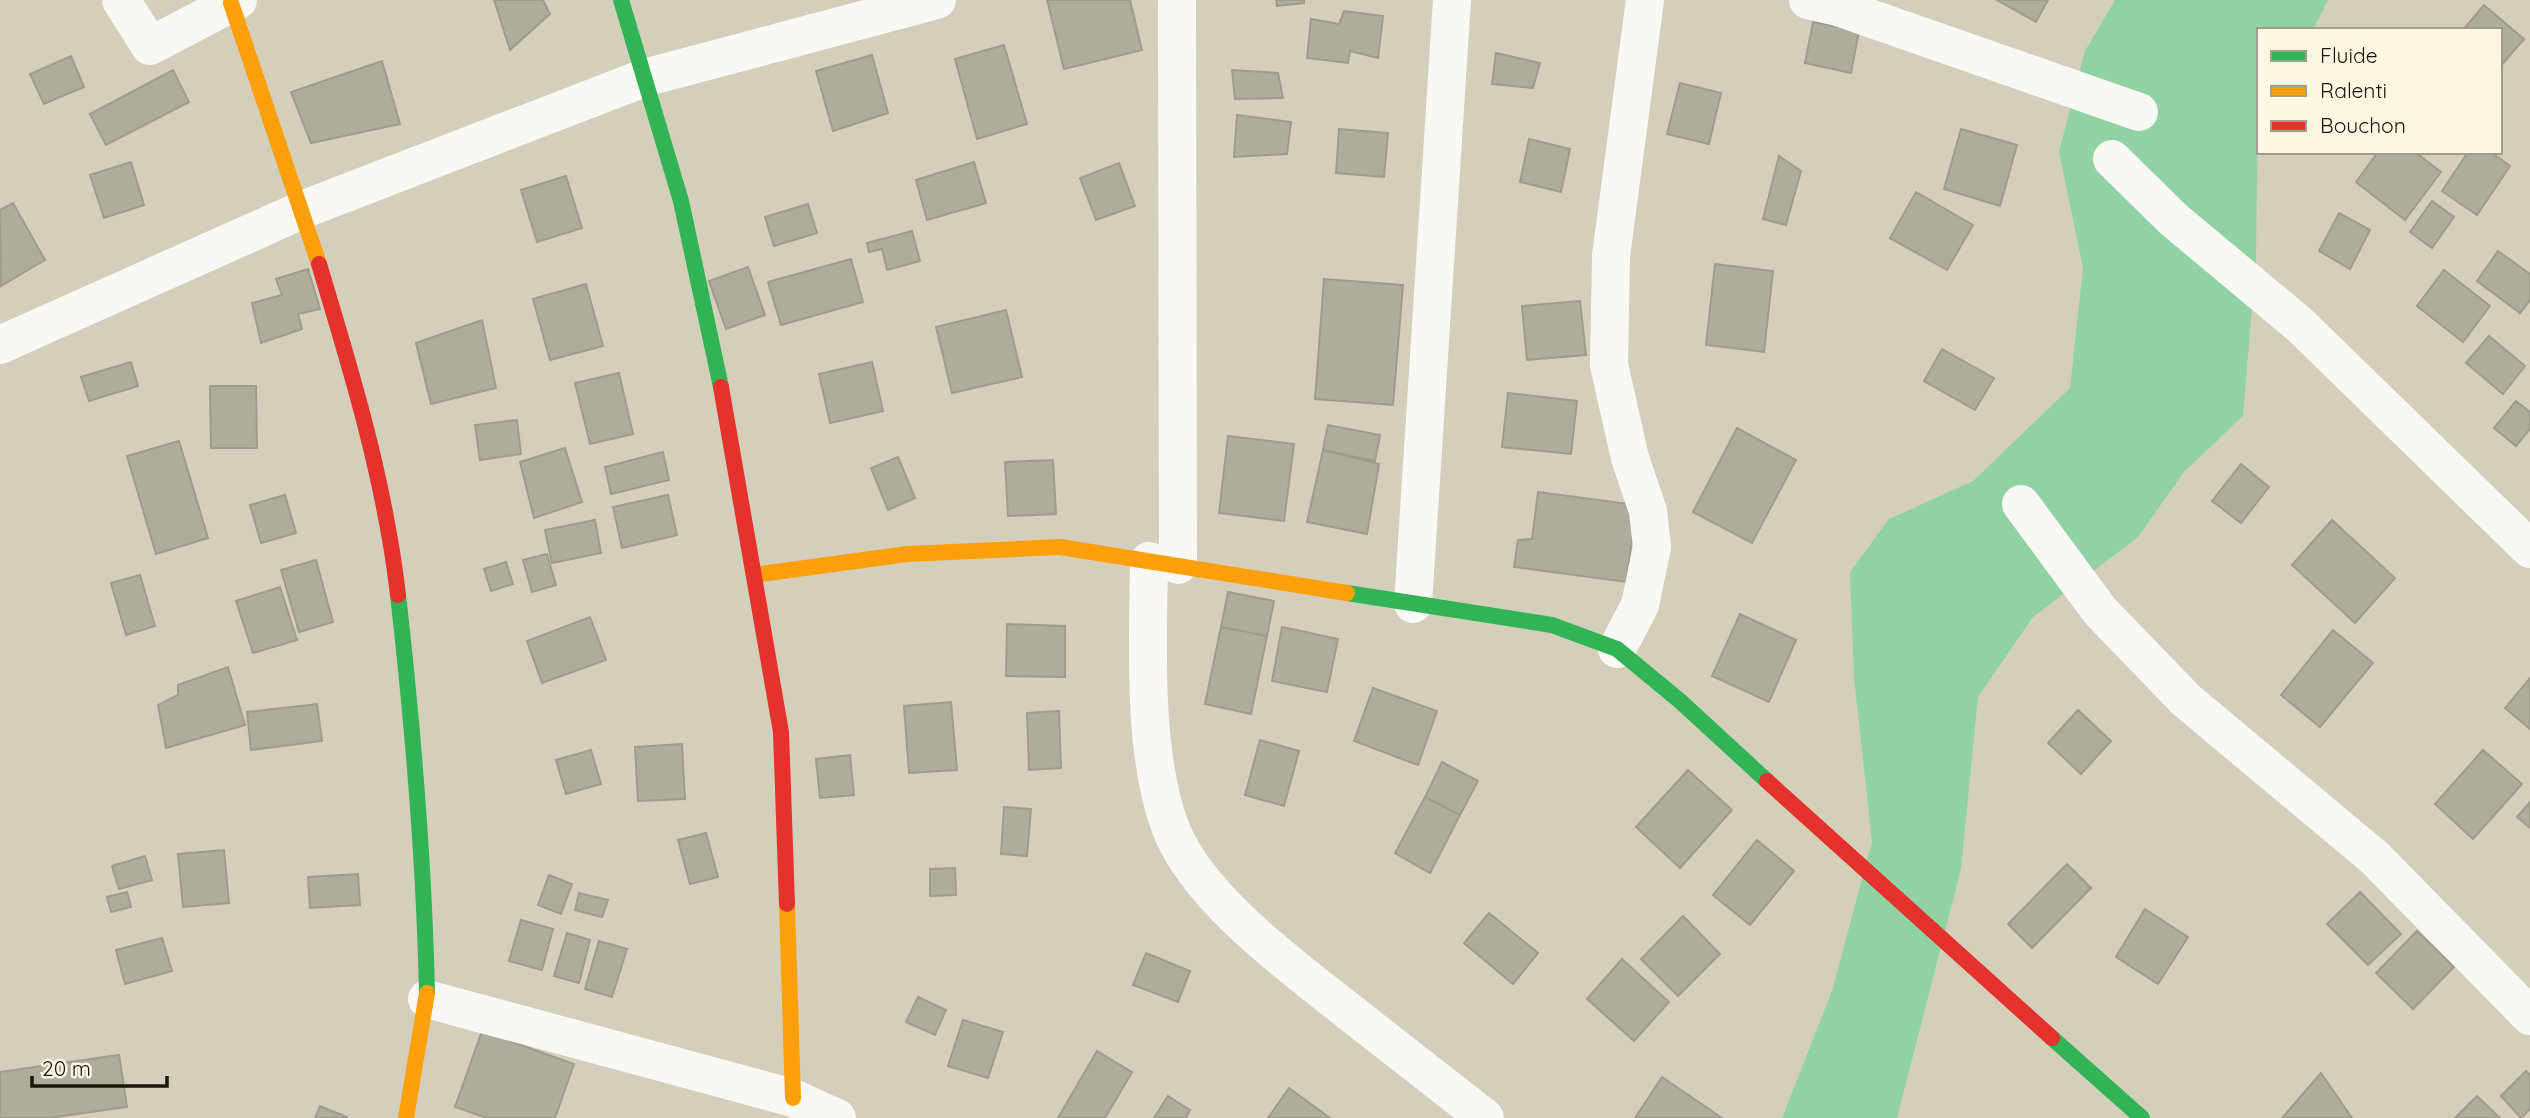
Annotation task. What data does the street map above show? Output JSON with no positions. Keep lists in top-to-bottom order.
{
  "legend": ["Fluide", "Ralenti", "Bouchon"],
  "scale_bar": "20 m"
}
